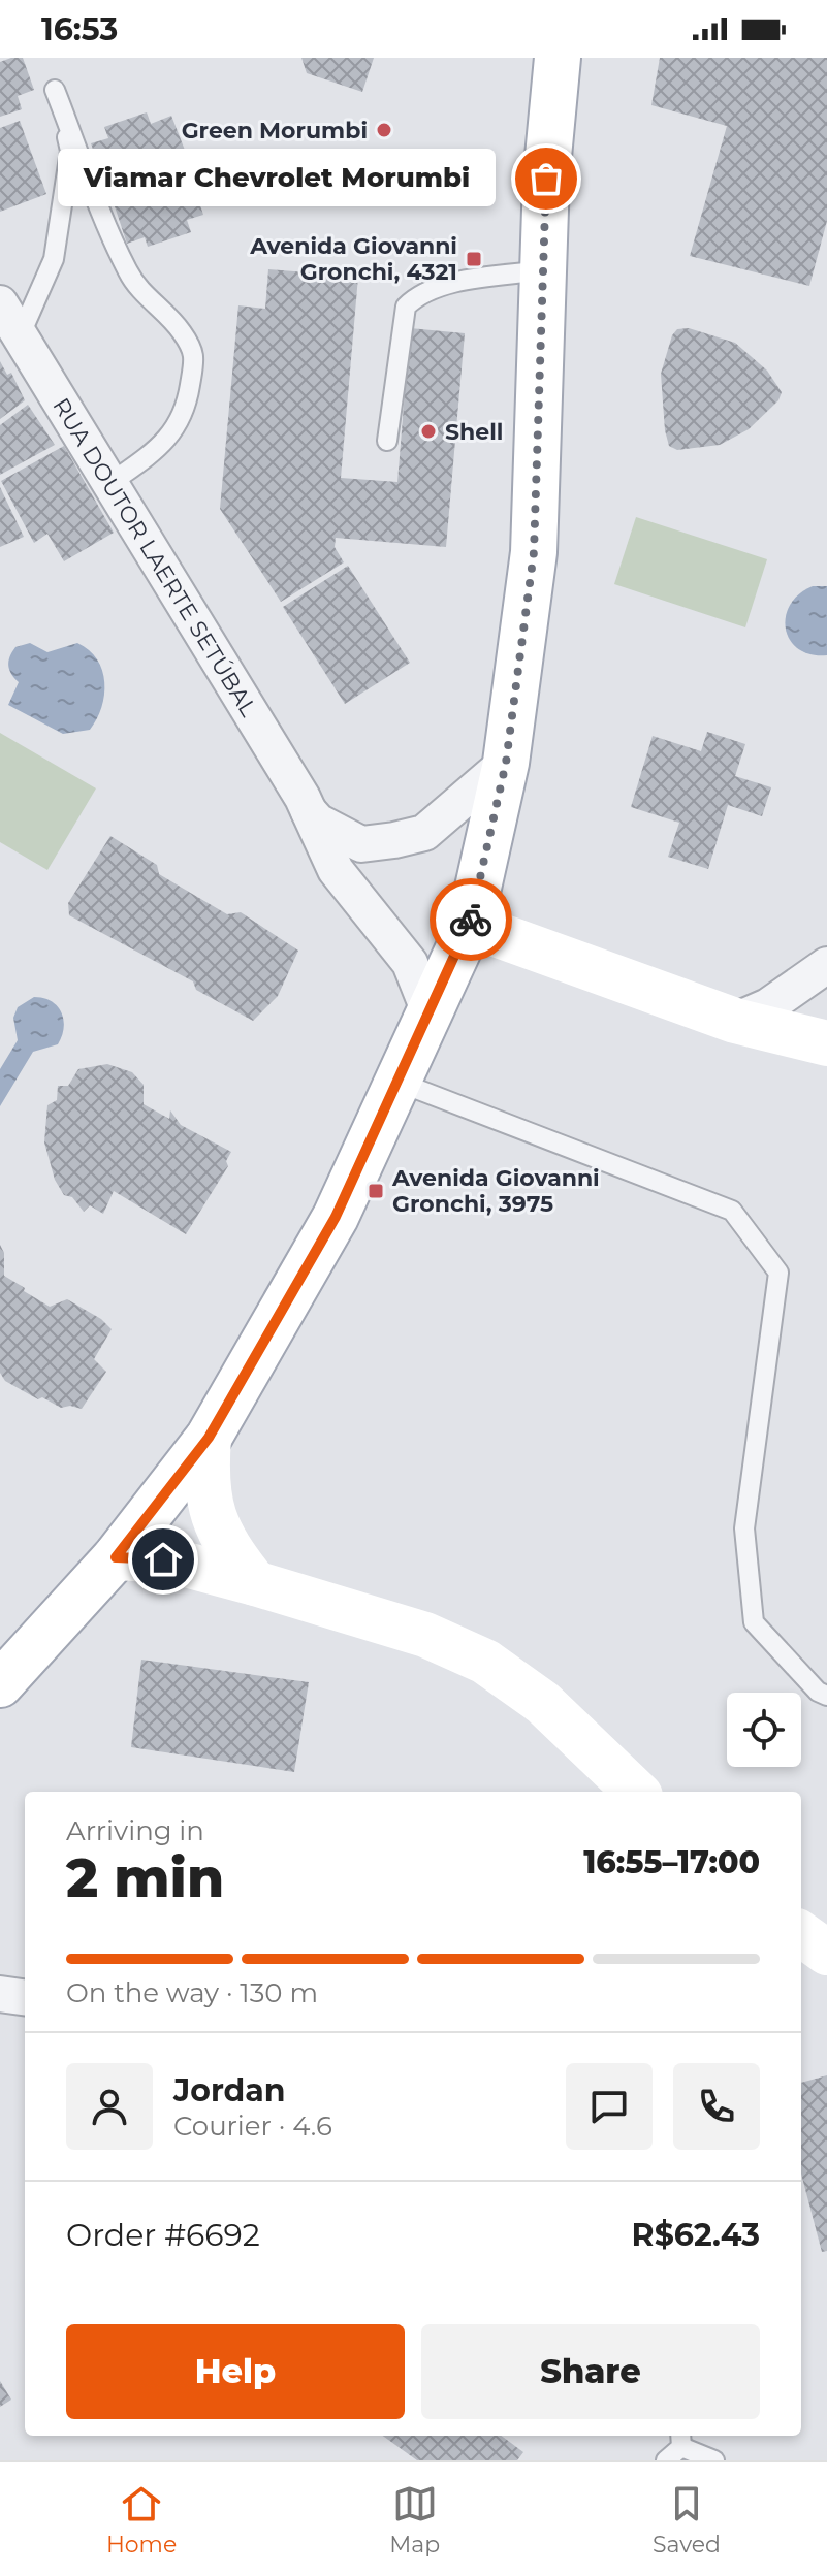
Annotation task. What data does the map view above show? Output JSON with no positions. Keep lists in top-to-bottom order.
{
  "streets": {
    "street": ["RUA DOUTOR LAERTE SETÚBAL"]
  },
  "places": {
    "other": ["Green Morumbi", "Viamar Chevrolet Morumbi", "Shell"],
    "transit": ["Avenida Giovanni Gronchi, 4321", "Avenida Giovanni Gronchi, 3975"]
  },
  "page": {
    "status": "16:53",
    "bubble": "Viamar Chevrolet Morumbi",
    "heading": ["2 min", "Arriving in", "16:55–17:00"],
    "panel": [
      "Jordan",
      "Courier · 4.6",
      "Order #6692",
      "R$62.43"
    ],
    "bar": "On the way · 130 m",
    "buttons": ["Help", "Share"],
    "tabs": ["Home", "Map", "Saved"]
  }
}
